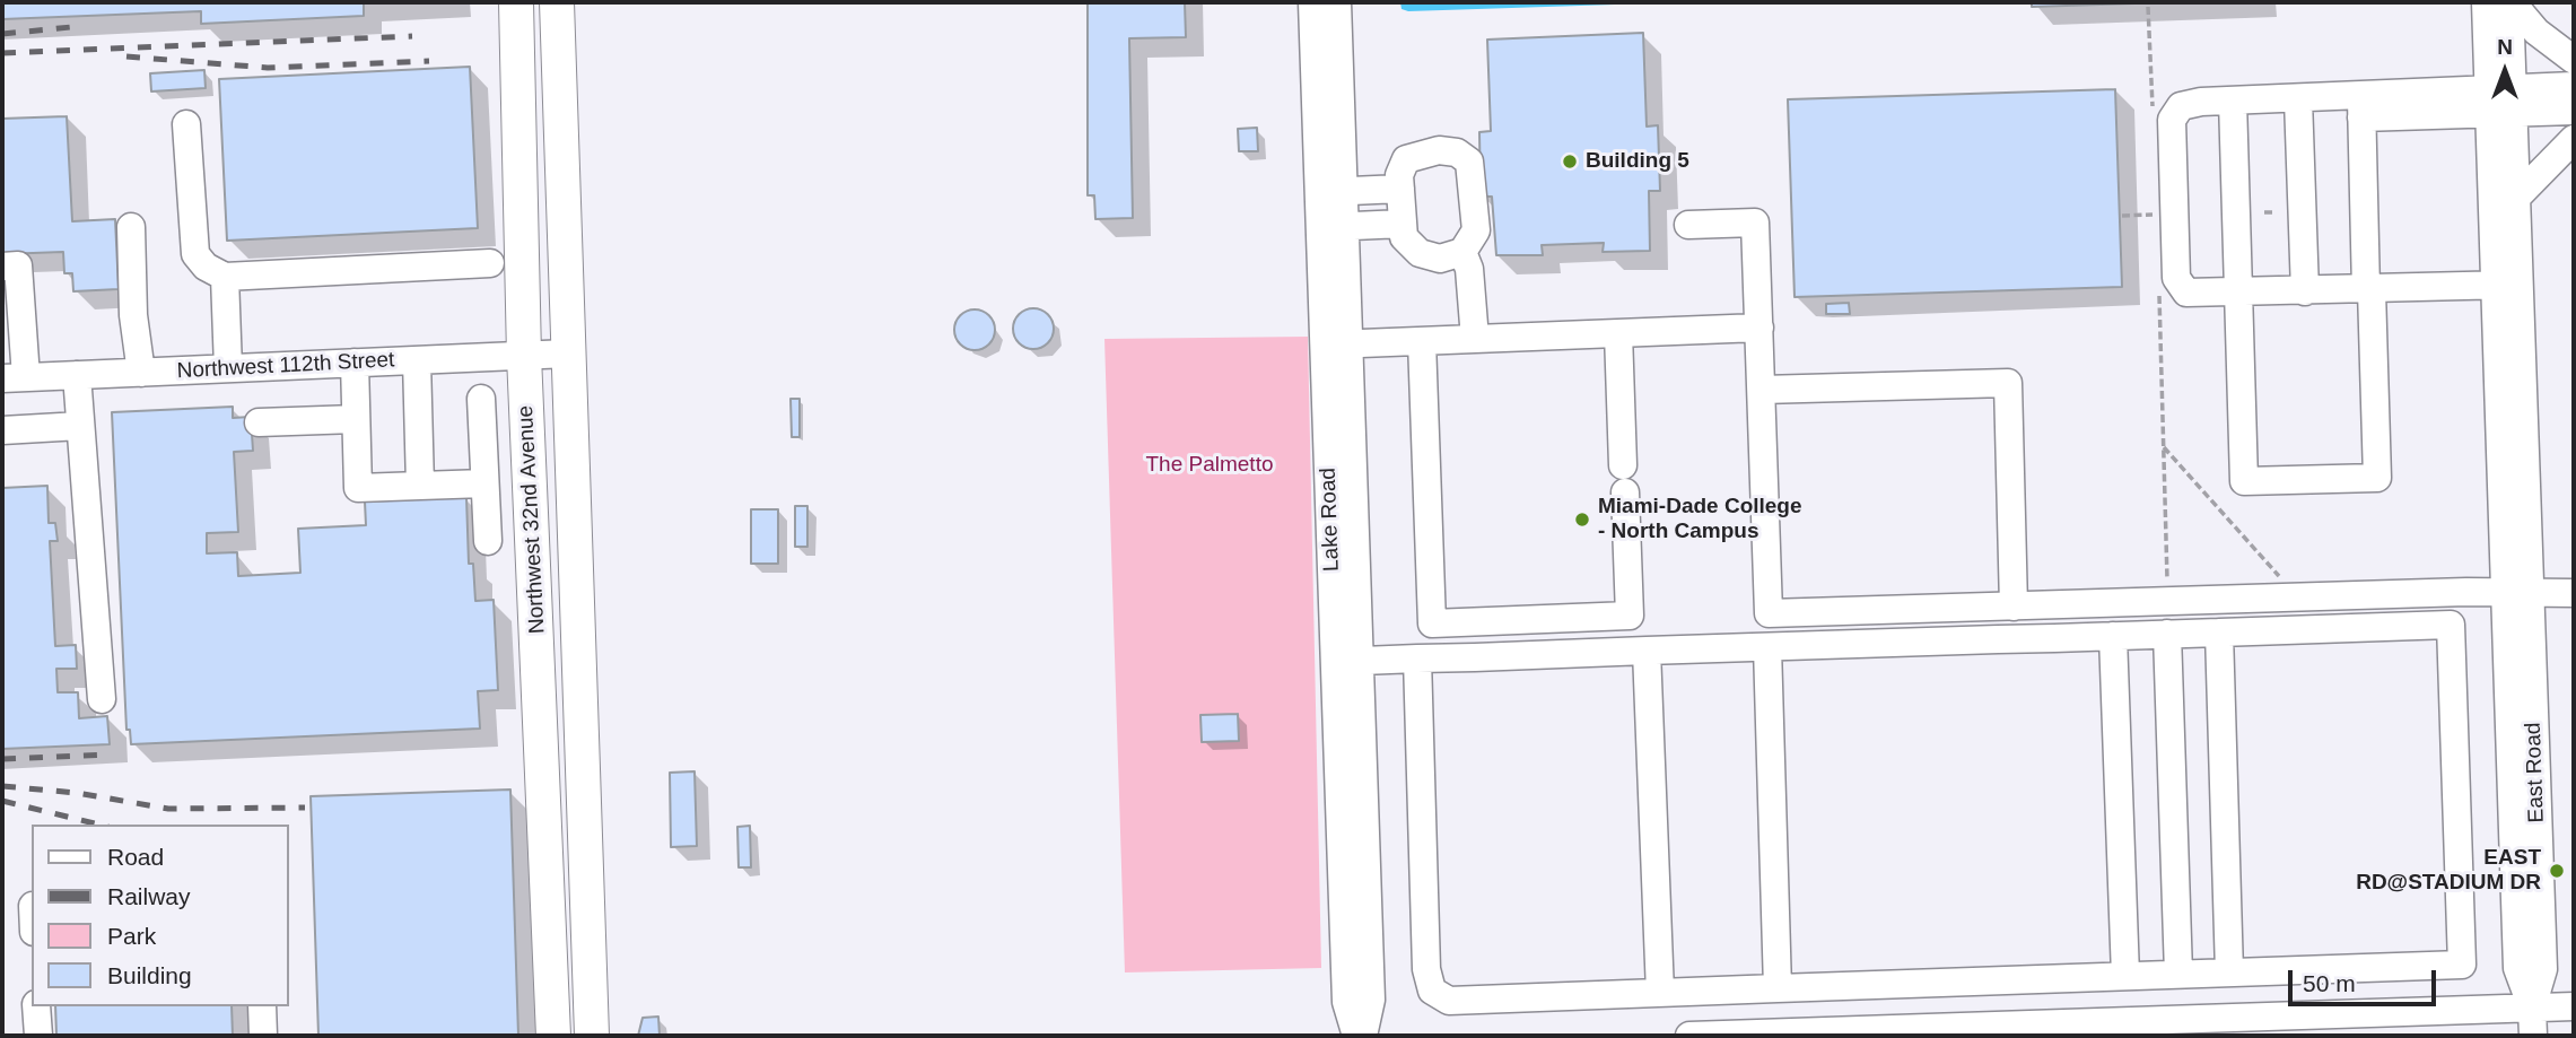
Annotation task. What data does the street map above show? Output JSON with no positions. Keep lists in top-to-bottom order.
{
  "streets": {
    "main road": ["Northwest 32nd Avenue"],
    "street": ["Northwest 112th Street", "Lake Road", "East Road"]
  },
  "crossings": [
    ["Northwest 112th Street", "Northwest 32nd Avenue"]
  ],
  "parks": ["The Palmetto"],
  "places": ["Building 5", "Miami-Dade College - North Campus", "EAST RD@STADIUM DR"],
  "legend": [
    "Road",
    "Railway",
    "Park",
    "Building"
  ],
  "scale_bar": "50 m",
  "north": "top"
}
